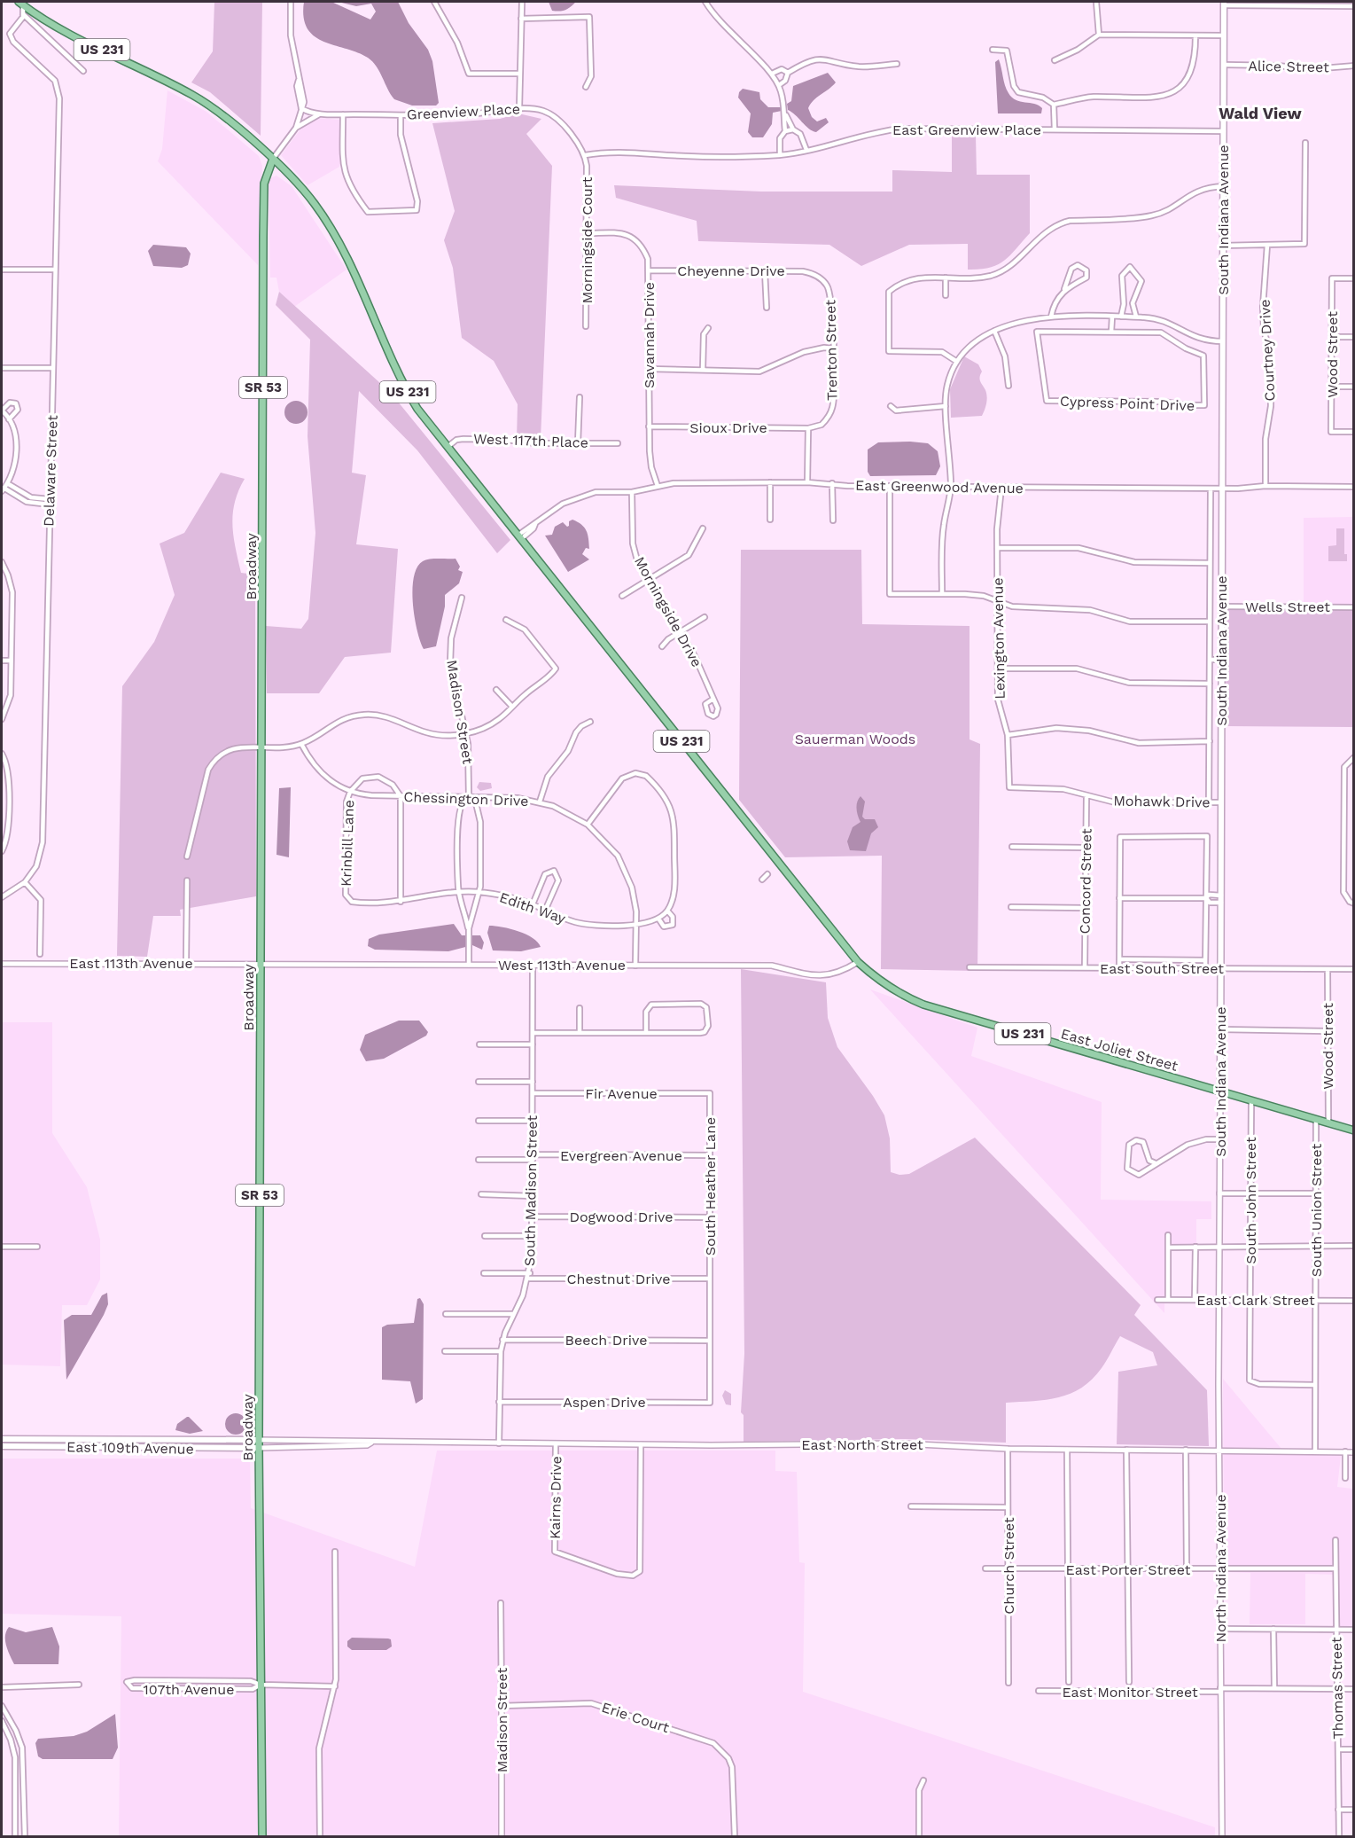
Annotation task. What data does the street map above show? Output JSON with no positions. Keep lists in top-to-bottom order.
{
  "streets": {
    "main road": [
      "US 231",
      "South Indiana Avenue",
      "SR 53",
      "Broadway",
      "East Joliet Street",
      "East 109th Avenue"
    ],
    "street": [
      "Alice Street",
      "Greenview Place",
      "East Greenview Place",
      "Morningside Court",
      "Cheyenne Drive",
      "Savannah Drive",
      "Trenton Street",
      "Courtney Drive",
      "Wood Street",
      "Cypress Point Drive",
      "Sioux Drive",
      "West 117th Place",
      "Delaware Street",
      "East Greenwood Avenue",
      "Wells Street",
      "Morningside Drive",
      "Lexington Avenue",
      "Madison Street",
      "Chessington Drive",
      "Mohawk Drive",
      "Krinbill Lane",
      "Concord Street",
      "Edith Way",
      "East 113th Avenue",
      "West 113th Avenue",
      "East South Street",
      "Fir Avenue",
      "Evergreen Avenue",
      "South Heather Lane",
      "South Madison Street",
      "South John Street",
      "South Union Street",
      "Dogwood Drive",
      "Chestnut Drive",
      "East Clark Street",
      "Beech Drive",
      "Aspen Drive",
      "East North Street",
      "Kairns Drive",
      "Church Street",
      "North Indiana Avenue",
      "East Porter Street",
      "Thomas Street",
      "107th Avenue",
      "East Monitor Street",
      "Erie Court"
    ]
  },
  "crossings": [
    ["US 231", "West 117th Place"],
    ["US 231", "Delaware Street"],
    ["US 231", "East Greenwood Avenue"],
    ["US 231", "Broadway"],
    ["US 231", "West 113th Avenue"],
    ["US 231", "East Joliet Street"],
    ["Alice Street", "South Indiana Avenue"],
    ["Greenview Place", "East Greenview Place"],
    ["Greenview Place", "Morningside Court"],
    ["East Greenview Place", "South Indiana Avenue"],
    ["East Greenview Place", "Morningside Court"],
    ["South Indiana Avenue", "East Greenwood Avenue"],
    ["South Indiana Avenue", "Wells Street"],
    ["South Indiana Avenue", "Mohawk Drive"],
    ["South Indiana Avenue", "East South Street"],
    ["South Indiana Avenue", "East Joliet Street"],
    ["South Indiana Avenue", "East Clark Street"],
    ["South Indiana Avenue", "North Indiana Avenue"],
    ["Morningside Court", "Savannah Drive"],
    ["Cheyenne Drive", "Savannah Drive"],
    ["Cheyenne Drive", "Trenton Street"],
    ["Savannah Drive", "Sioux Drive"],
    ["Savannah Drive", "East Greenwood Avenue"],
    ["Trenton Street", "Sioux Drive"],
    ["Courtney Drive", "East Greenwood Avenue"],
    ["Wood Street", "East South Street"],
    ["Wood Street", "East Joliet Street"],
    ["East Greenwood Avenue", "Morningside Drive"],
    ["East Greenwood Avenue", "Lexington Avenue"],
    ["Broadway", "East 113th Avenue"],
    ["Broadway", "West 113th Avenue"],
    ["Broadway", "East North Street"],
    ["Broadway", "East 109th Avenue"],
    ["Broadway", "107th Avenue"],
    ["Lexington Avenue", "Mohawk Drive"],
    ["Madison Street", "Chessington Drive"],
    ["Madison Street", "Edith Way"],
    ["Madison Street", "West 113th Avenue"],
    ["Madison Street", "Erie Court"],
    ["Chessington Drive", "Krinbill Lane"],
    ["Chessington Drive", "Edith Way"],
    ["Chessington Drive", "West 113th Avenue"],
    ["Mohawk Drive", "Concord Street"],
    ["Krinbill Lane", "Edith Way"],
    ["Concord Street", "East South Street"],
    ["East 113th Avenue", "West 113th Avenue"],
    ["West 113th Avenue", "East Joliet Street"],
    ["West 113th Avenue", "South Madison Street"],
    ["East Joliet Street", "South John Street"],
    ["East Joliet Street", "South Union Street"],
    ["Fir Avenue", "South Heather Lane"],
    ["Fir Avenue", "South Madison Street"],
    ["Evergreen Avenue", "South Heather Lane"],
    ["Evergreen Avenue", "South Madison Street"],
    ["South Heather Lane", "Dogwood Drive"],
    ["South Heather Lane", "Chestnut Drive"],
    ["South Heather Lane", "Beech Drive"],
    ["South Heather Lane", "Aspen Drive"],
    ["South Madison Street", "Dogwood Drive"],
    ["South Madison Street", "Chestnut Drive"],
    ["South Madison Street", "Beech Drive"],
    ["South Madison Street", "Aspen Drive"],
    ["South Madison Street", "East North Street"],
    ["South John Street", "South Union Street"],
    ["South John Street", "East Clark Street"],
    ["South Union Street", "East Clark Street"],
    ["South Union Street", "East North Street"],
    ["East Clark Street", "North Indiana Avenue"],
    ["East North Street", "East 109th Avenue"],
    ["East North Street", "Kairns Drive"],
    ["East North Street", "Church Street"],
    ["East North Street", "North Indiana Avenue"],
    ["Church Street", "East Porter Street"],
    ["North Indiana Avenue", "East Porter Street"],
    ["North Indiana Avenue", "East Monitor Street"],
    ["East Porter Street", "Thomas Street"],
    ["Thomas Street", "East Monitor Street"]
  ],
  "districts": ["Wald View"],
  "parks": ["Sauerman Woods"]
}
